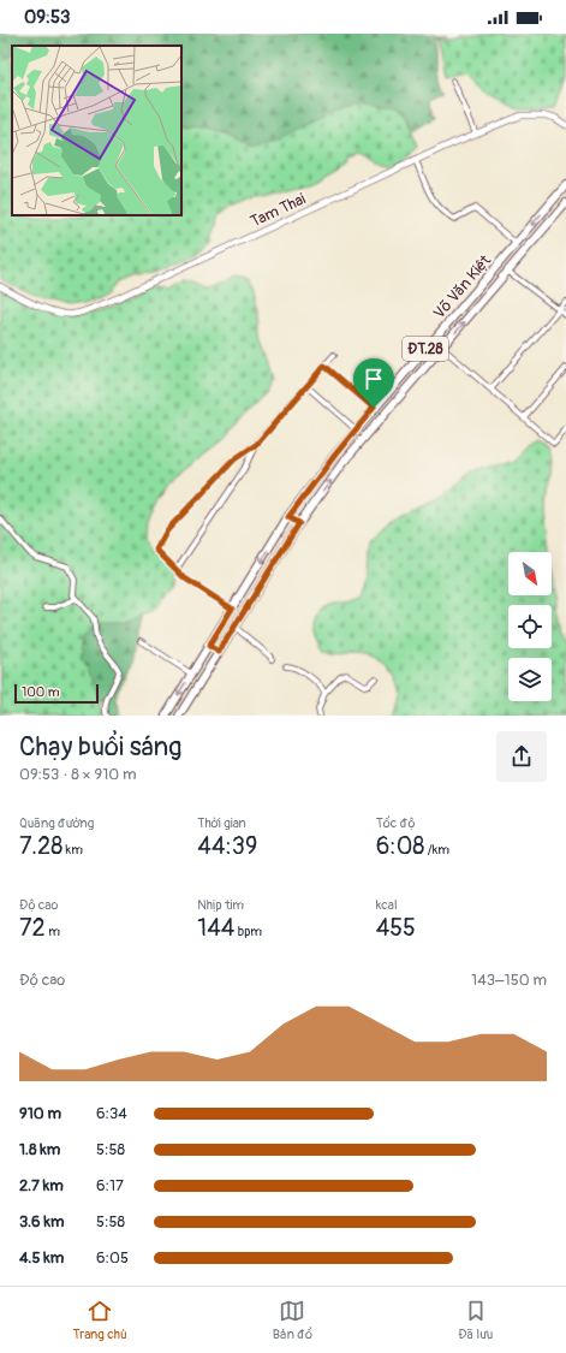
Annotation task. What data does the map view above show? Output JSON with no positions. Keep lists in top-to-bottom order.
{
  "streets": {
    "main road": ["Võ Văn Kiệt", "ĐT.28"],
    "street": ["Tam Thai"]
  },
  "scale_bar": "100 m",
  "north": "bottom right",
  "page": {
    "status": "09:53",
    "scale": "100 m",
    "heading": ["Chạy buổi sáng", "09:53 · 8 × 910 m"],
    "stats": [
      ["Quãng đường", "7.28 km"],
      ["Thời gian", "44:39"],
      ["Tốc độ", "6:08 /km"],
      ["Độ cao", "72 m"],
      ["Nhịp tim", "144 bpm"],
      ["kcal", "455"]
    ],
    "chart": ["Độ cao", "143–150 m"],
    "list": [
      {
        "name": "910 m",
        "note": "6:34"
      },
      {
        "name": "1.8 km",
        "note": "5:58"
      },
      {
        "name": "2.7 km",
        "note": "6:17"
      },
      {
        "name": "3.6 km",
        "note": "5:58"
      },
      {
        "name": "4.5 km",
        "note": "6:05"
      }
    ],
    "tabs": ["Trang chủ", "Bản đồ", "Đã lưu"]
  }
}
